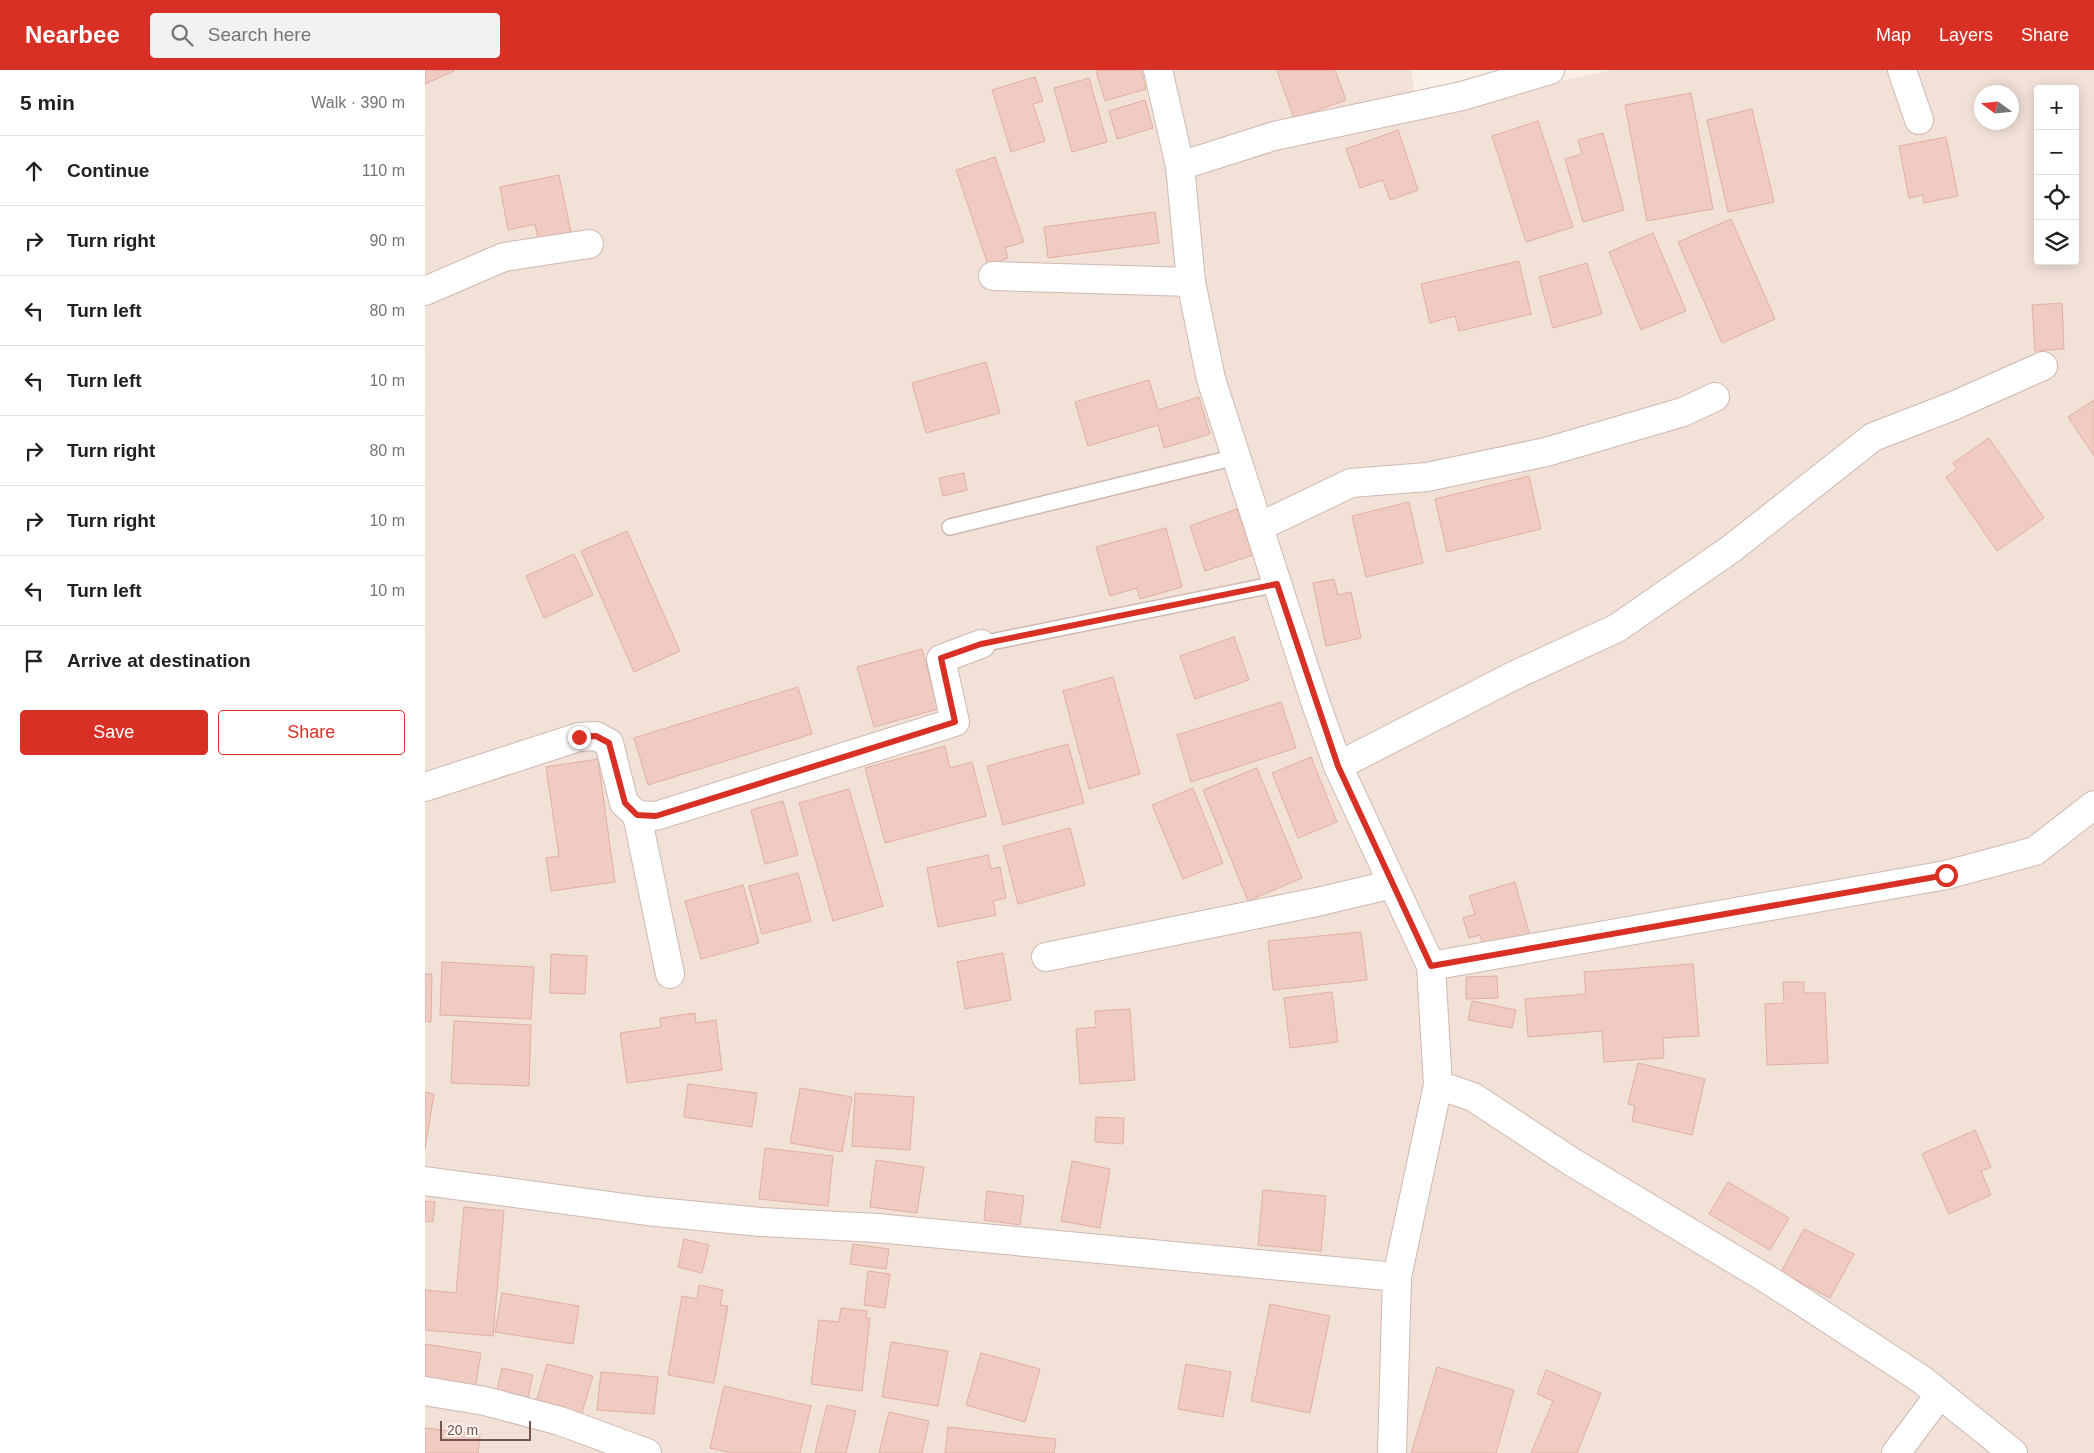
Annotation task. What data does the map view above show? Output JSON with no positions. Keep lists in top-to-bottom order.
{
  "scale_bar": "20 m",
  "north": "left",
  "page": {
    "header": "Nearbee",
    "search": "Search here",
    "nav": ["Map", "Layers", "Share"],
    "heading": ["5 min", "Walk · 390 m"],
    "map_buttons": ["+", "−"],
    "list": [
      ["Continue", "110 m"],
      ["Turn right", "90 m"],
      ["Turn left", "80 m"],
      ["Turn left", "10 m"],
      ["Turn right", "80 m"],
      ["Turn right", "10 m"],
      ["Turn left", "10 m"],
      "Arrive at destination"
    ],
    "buttons": ["Save", "Share"],
    "scale": "20 m"
  }
}
